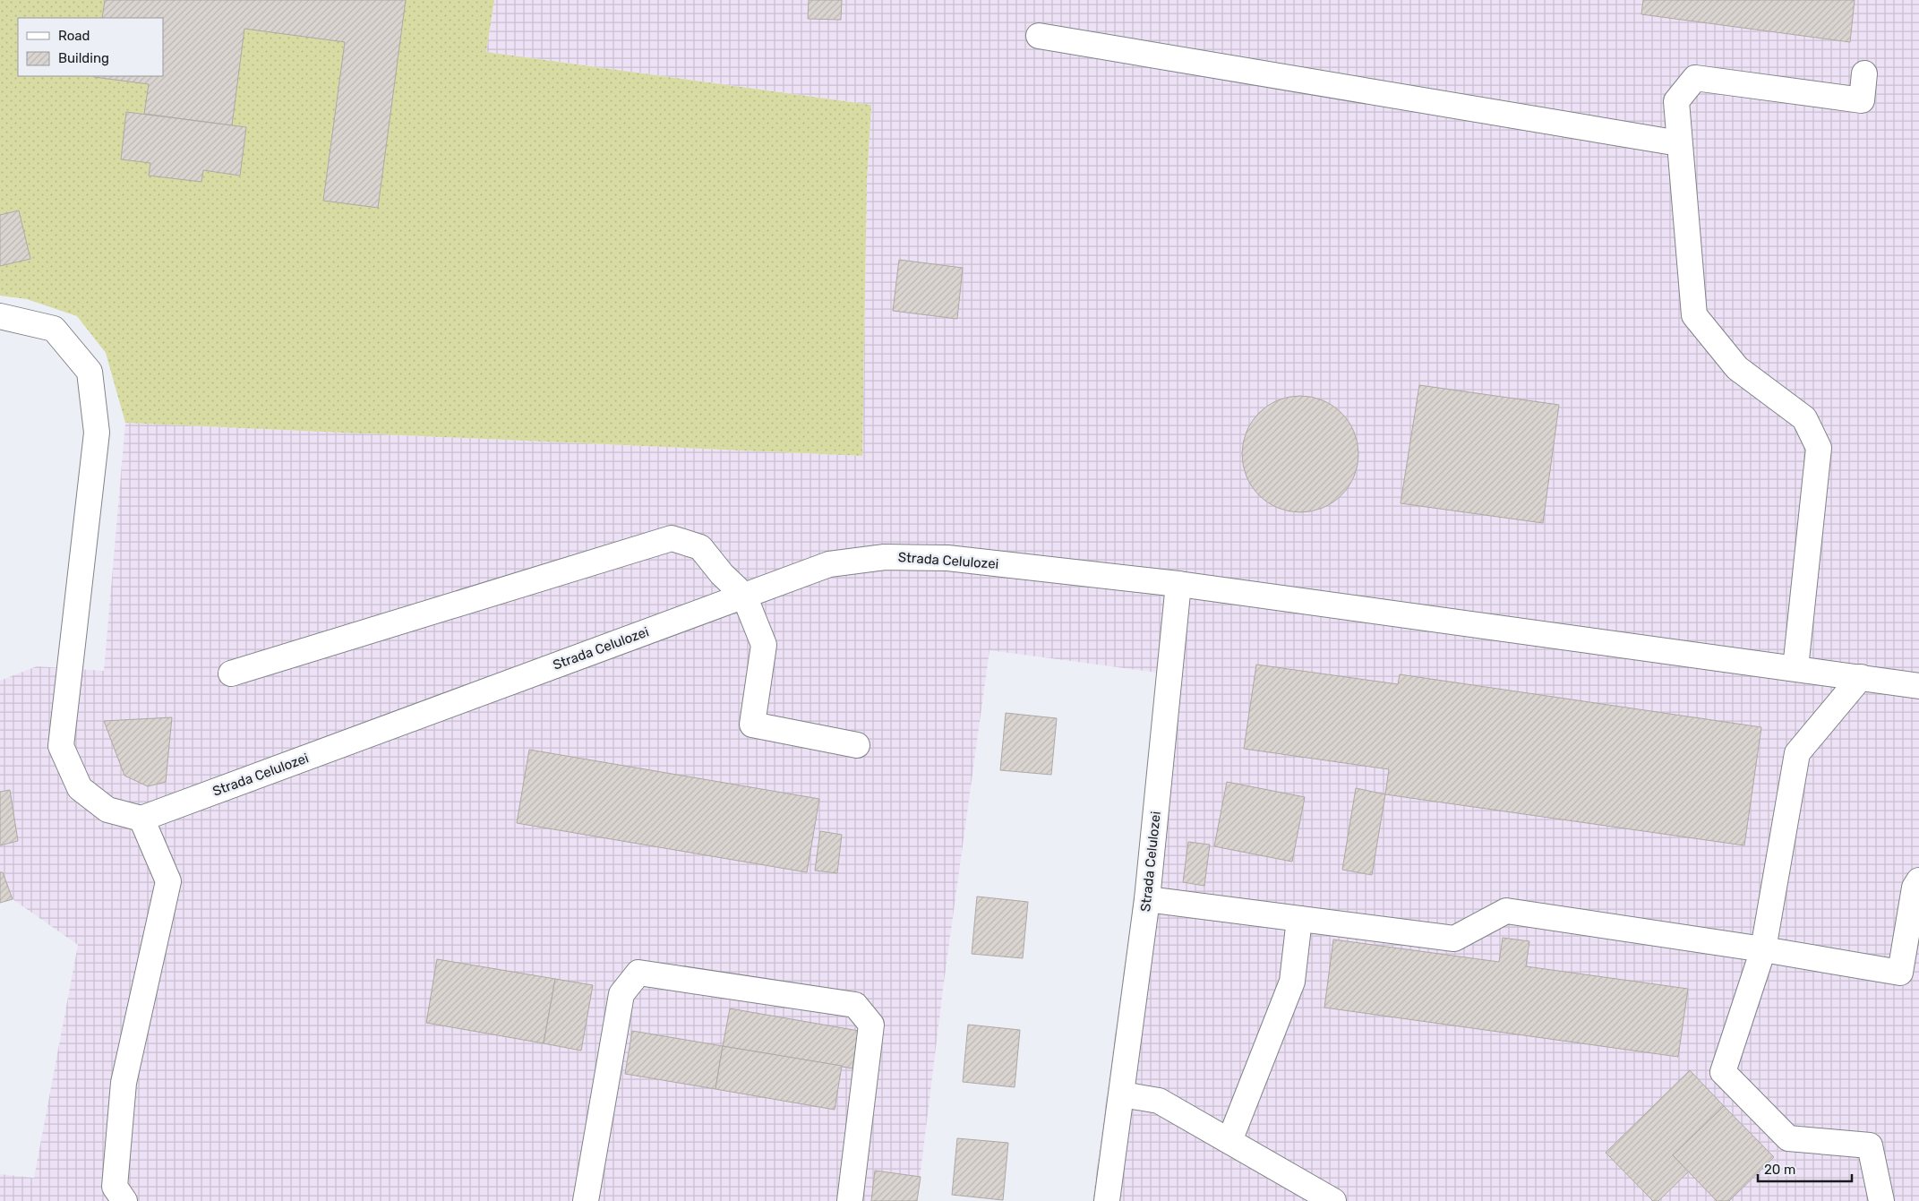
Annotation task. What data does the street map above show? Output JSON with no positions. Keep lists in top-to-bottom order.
{
  "streets": {
    "lane": ["Strada Celulozei"]
  },
  "legend": ["Road", "Building"],
  "scale_bar": "20 m"
}
